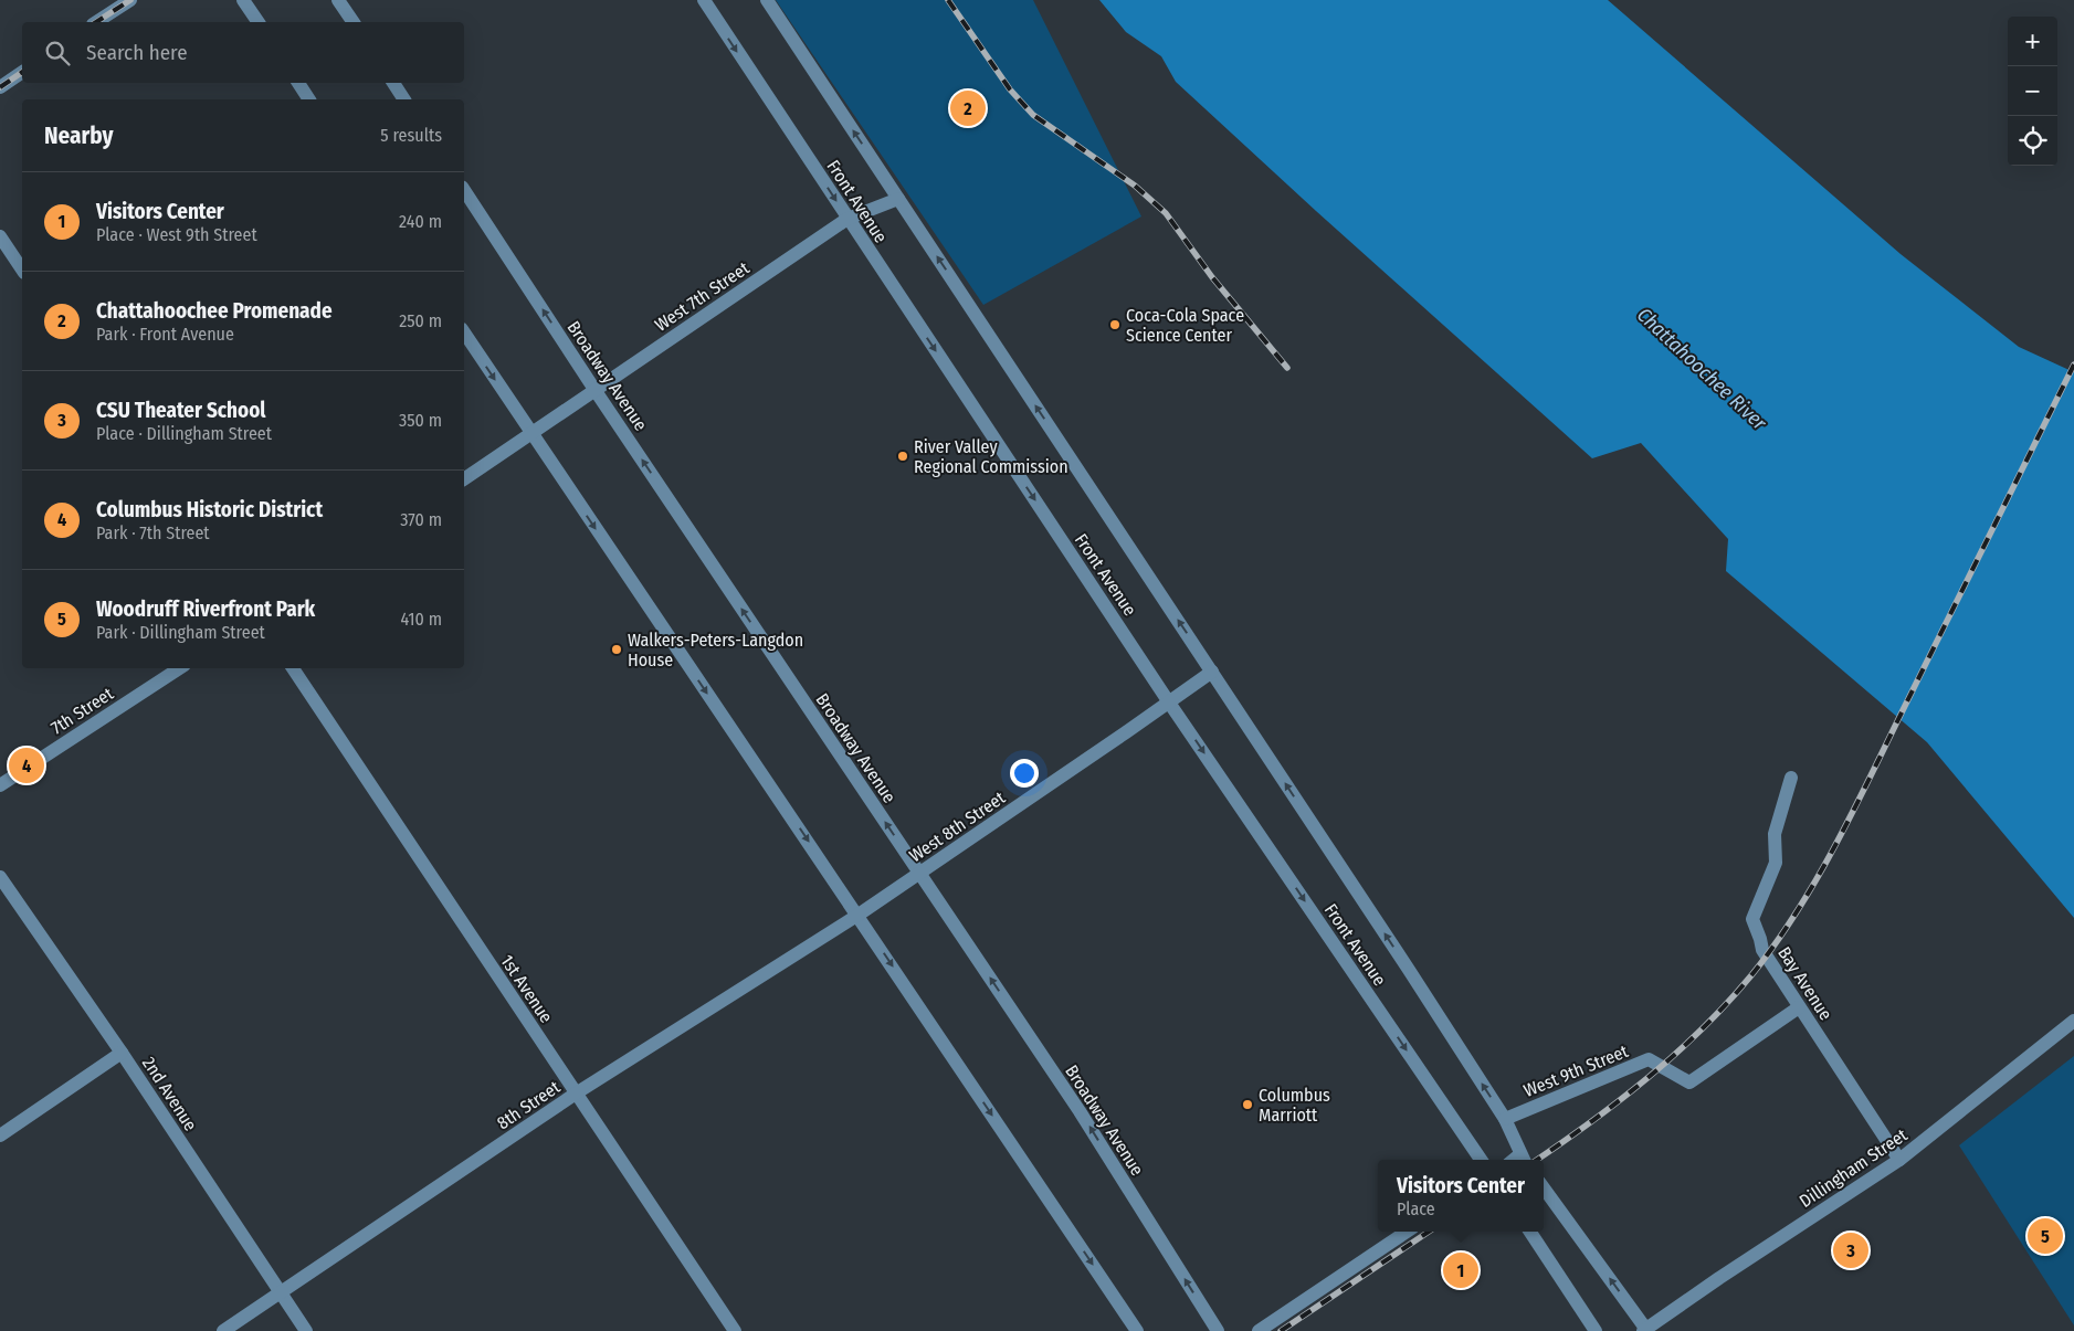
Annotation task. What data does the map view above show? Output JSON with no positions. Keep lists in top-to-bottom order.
{
  "streets": {
    "street": [
      "Front Avenue",
      "West 7th Street",
      "Broadway Avenue",
      "7th Street",
      "West 8th Street",
      "Bay Avenue",
      "1st Avenue",
      "West 9th Street",
      "2nd Avenue",
      "8th Street",
      "Dillingham Street"
    ]
  },
  "crossings": [
    ["Front Avenue", "West 7th Street"],
    ["Front Avenue", "West 8th Street"],
    ["Front Avenue", "West 9th Street"],
    ["West 7th Street", "Broadway Avenue"],
    ["Broadway Avenue", "West 8th Street"],
    ["West 8th Street", "8th Street"],
    ["Bay Avenue", "West 9th Street"],
    ["Bay Avenue", "Dillingham Street"],
    ["1st Avenue", "8th Street"],
    ["2nd Avenue", "8th Street"]
  ],
  "water": ["Chattahoochee River"],
  "places": [
    "Coca-Cola Space Science Center",
    "River Valley Regional Commission",
    "Walkers-Peters-Langdon House",
    "Columbus Marriott"
  ],
  "page": {
    "map_buttons": ["+", "−"],
    "search": "Search here",
    "pins": [
      "2",
      "4",
      "5",
      "3",
      "1"
    ],
    "heading": ["Nearby", "5 results"],
    "list": [
      {
        "mark": "1",
        "name": "Visitors Center",
        "note": "Place · West 9th Street",
        "value": "240 m"
      },
      {
        "mark": "2",
        "name": "Chattahoochee Promenade",
        "note": "Park · Front Avenue",
        "value": "250 m"
      },
      {
        "mark": "3",
        "name": "CSU Theater School",
        "note": "Place · Dillingham Street",
        "value": "350 m"
      },
      {
        "mark": "4",
        "name": "Columbus Historic District",
        "note": "Park · 7th Street",
        "value": "370 m"
      },
      {
        "mark": "5",
        "name": "Woodruff Riverfront Park",
        "note": "Park · Dillingham Street",
        "value": "410 m"
      }
    ],
    "popup": ["Visitors Center", "Place"]
  }
}
